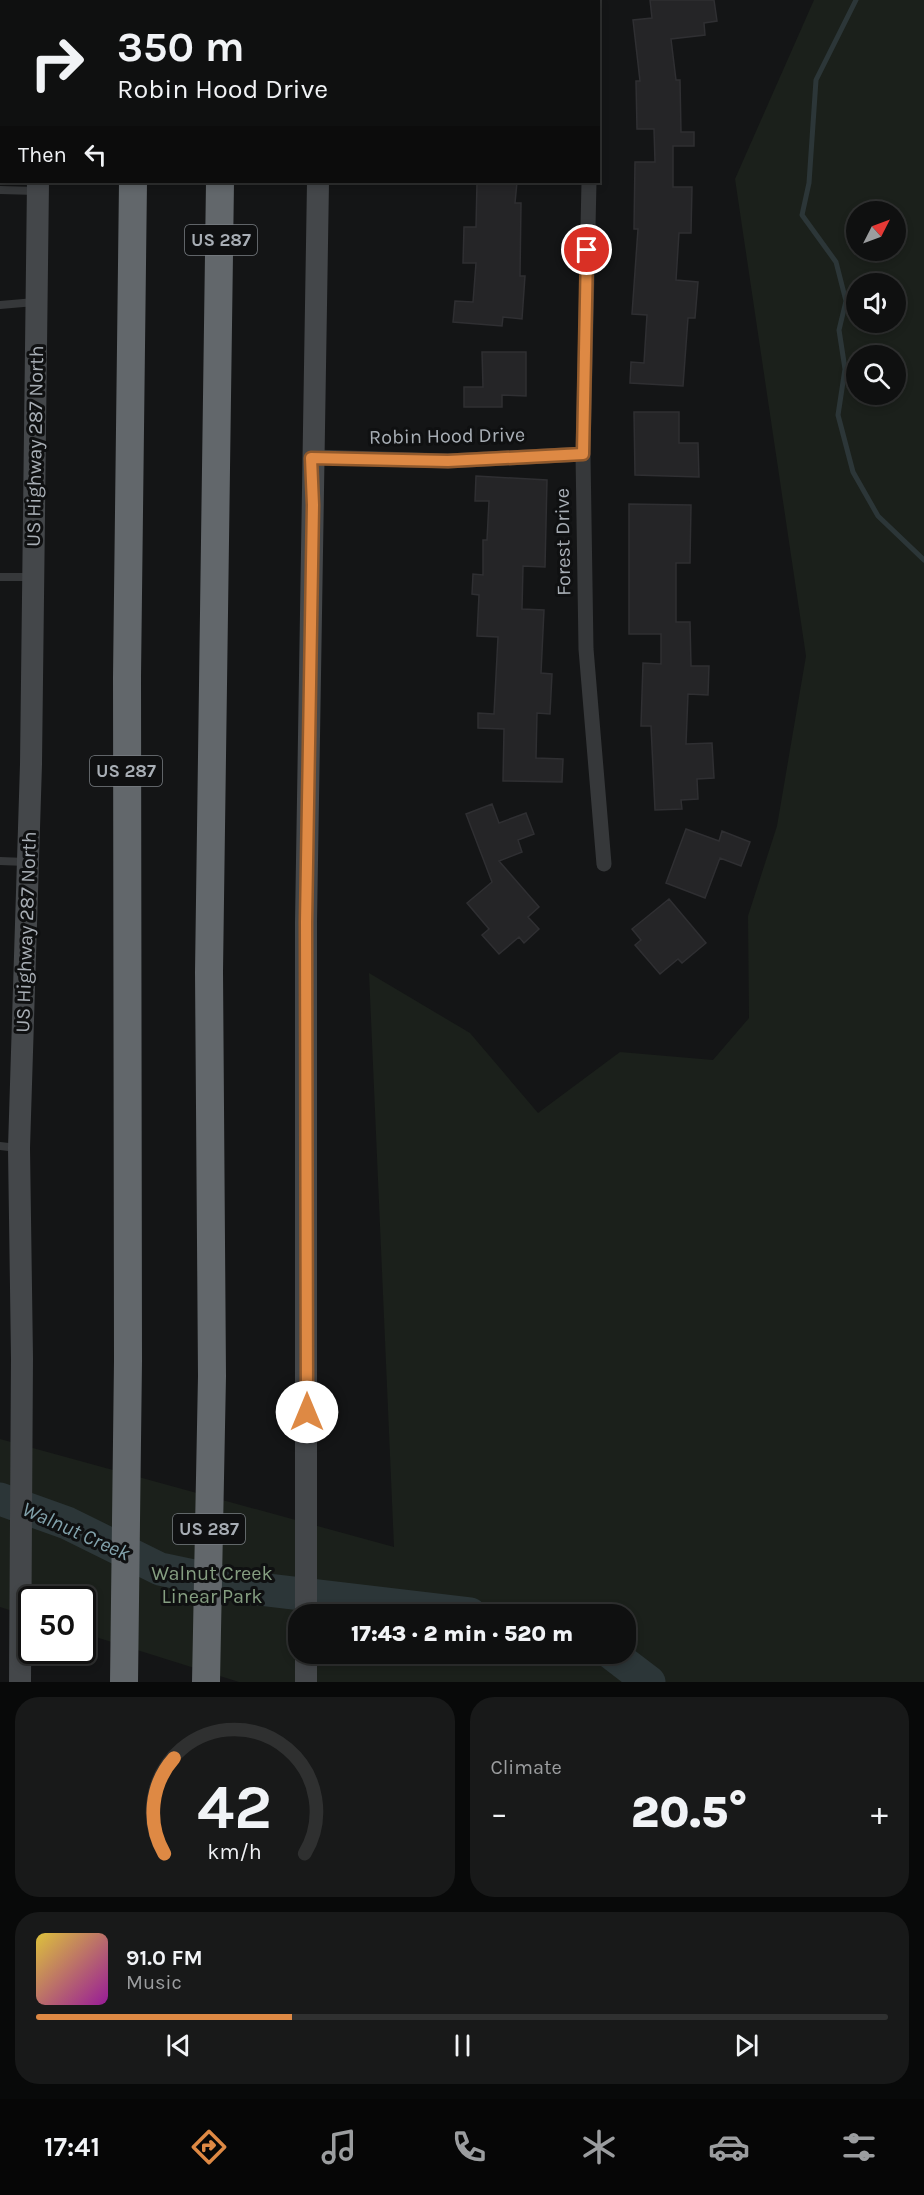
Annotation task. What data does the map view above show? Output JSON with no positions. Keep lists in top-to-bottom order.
{
  "streets": {
    "highway": ["US 287"],
    "main road": ["US Highway 287 North"],
    "street": ["Robin Hood Drive", "Forest Drive"]
  },
  "crossings": [
    ["Robin Hood Drive", "Forest Drive"]
  ],
  "water": ["Walnut Creek"],
  "parks": ["Walnut Creek Linear Park"],
  "north": "top right",
  "page": {
    "turn": ["350 m", "Robin Hood Drive"],
    "then": "Then",
    "limit": "50",
    "trip": "17:43 · 2 min · 520 m",
    "tile": "Climate",
    "heat": ["−", "20.5°", "+"],
    "song": ["91.0 FM", "Music"],
    "tabs": "17:41",
    "gauge": ["42", "km/h"]
  }
}
